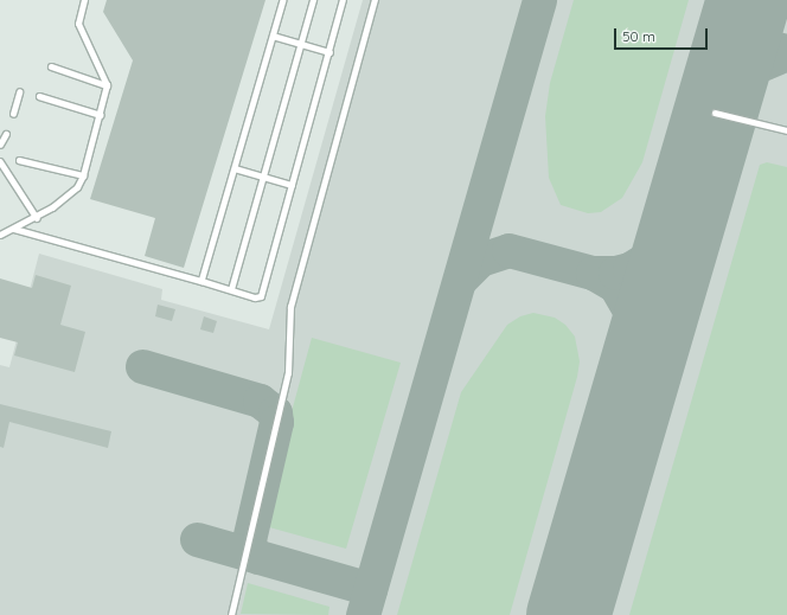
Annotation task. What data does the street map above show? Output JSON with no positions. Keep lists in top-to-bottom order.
{
  "scale_bar": "50 m"
}
